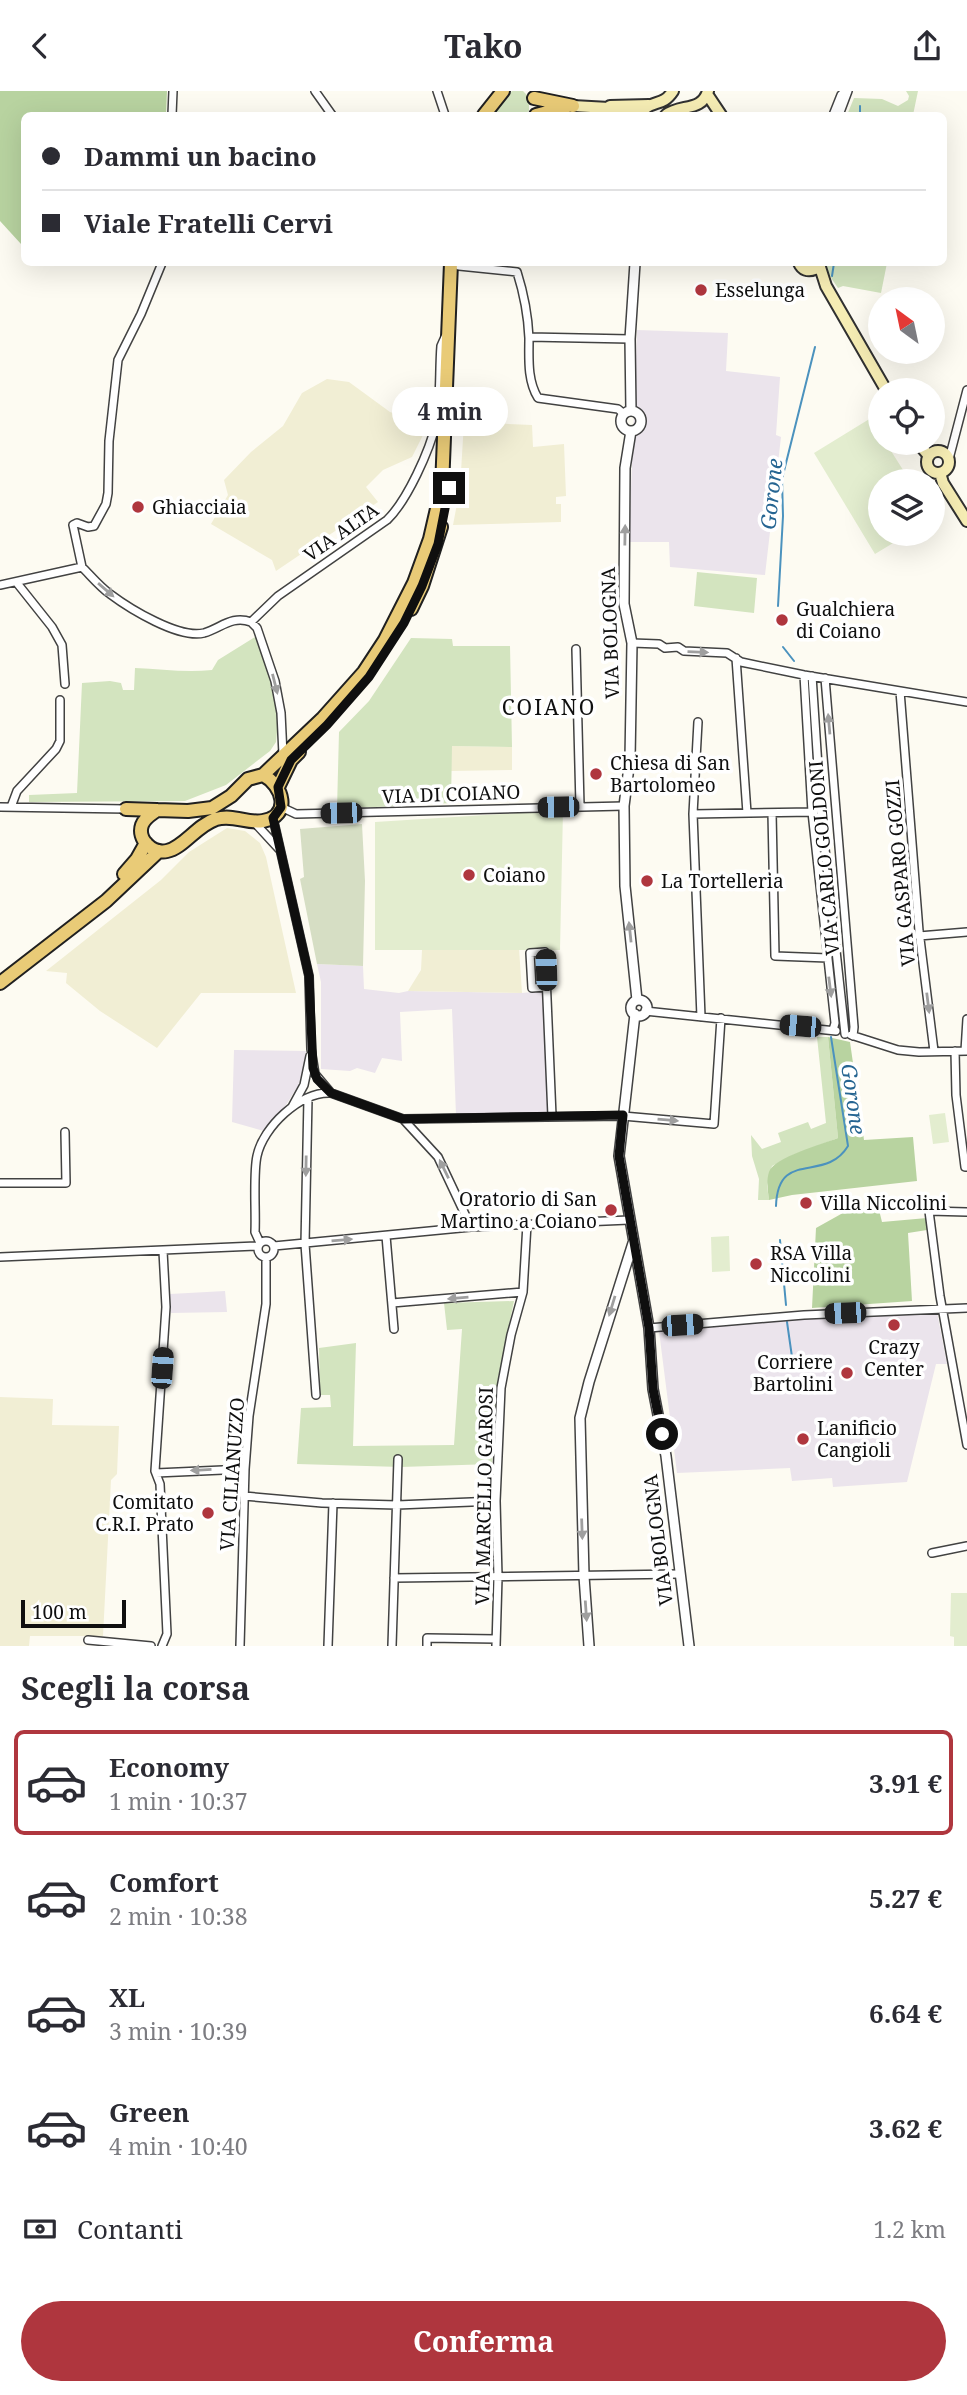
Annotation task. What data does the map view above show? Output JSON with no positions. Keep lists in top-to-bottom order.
{
  "streets": {
    "street": [
      "VIA ALTA",
      "VIA BOLOGNA",
      "VIA DI COIANO",
      "VIA CARLO GOLDONI",
      "VIA GASPARO GOZZI",
      "VIA CILIANUZZO",
      "VIA MARCELLO GAROSI"
    ]
  },
  "crossings": [
    ["VIA BOLOGNA", "VIA DI COIANO"]
  ],
  "districts": ["COIANO"],
  "water": ["Gorone"],
  "places": [
    "Esselunga",
    "Ghiacciaia",
    "Gualchiera di Coiano",
    "Chiesa di San Bartolomeo",
    "Coiano",
    "La Tortelleria",
    "Villa Niccolini",
    "Oratorio di San Martino a Coiano",
    "RSA Villa Niccolini",
    "Crazy Center",
    "Corriere Bartolini",
    "Lanificio Cangioli",
    "Comitato C.R.I. Prato"
  ],
  "scale_bar": "100 m",
  "north": "top left",
  "page": {
    "header": "Tako",
    "banner": ["Dammi un bacino", "Viale Fratelli Cervi"],
    "bubble": "4 min",
    "scale": "100 m",
    "heading": "Scegli la corsa",
    "list": [
      {
        "name": "Economy",
        "note": "1 min · 10:37",
        "value": "3.91 €"
      },
      {
        "name": "Comfort",
        "note": "2 min · 10:38",
        "value": "5.27 €"
      },
      {
        "name": "XL",
        "note": "3 min · 10:39",
        "value": "6.64 €"
      },
      {
        "name": "Green",
        "note": "4 min · 10:40",
        "value": "3.62 €"
      }
    ],
    "pay": ["Contanti", "1.2 km"],
    "buttons": "Conferma"
  }
}
